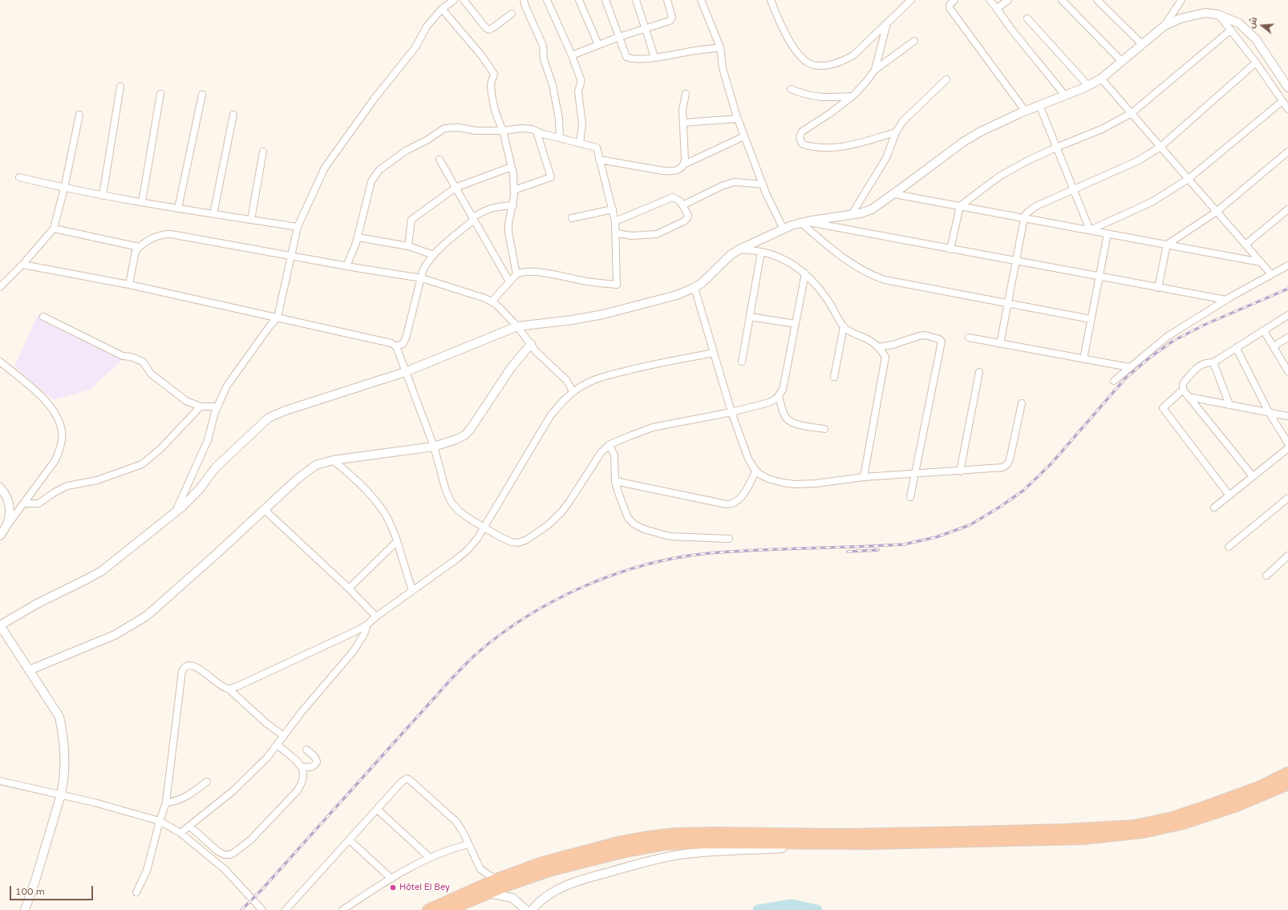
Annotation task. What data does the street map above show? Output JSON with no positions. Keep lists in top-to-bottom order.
{
  "places": ["Hôtel El Bey"],
  "scale_bar": "100 m",
  "north": "left"
}
